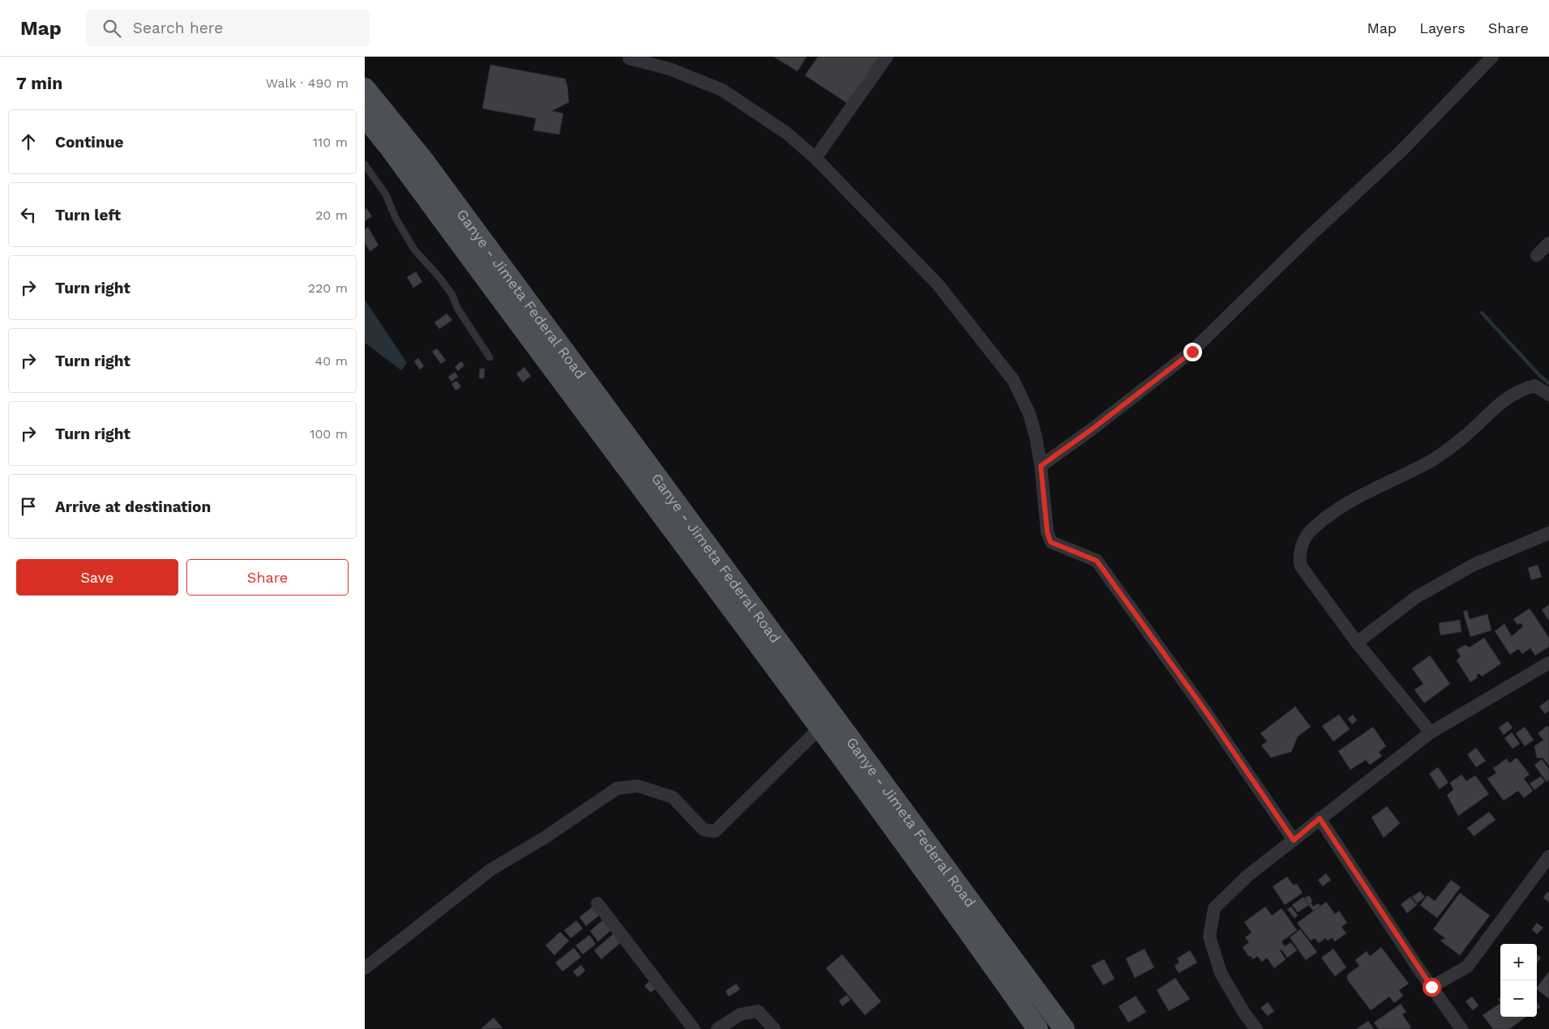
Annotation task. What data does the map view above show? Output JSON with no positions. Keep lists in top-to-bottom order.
{
  "streets": {
    "main road": ["Ganye - Jimeta Federal Road"]
  },
  "page": {
    "header": "Map",
    "search": "Search here",
    "nav": ["Map", "Layers", "Share"],
    "heading": ["7 min", "Walk · 490 m"],
    "list": [
      ["Continue", "110 m"],
      ["Turn left", "20 m"],
      ["Turn right", "220 m"],
      ["Turn right", "40 m"],
      ["Turn right", "100 m"],
      "Arrive at destination"
    ],
    "buttons": ["Save", "Share"],
    "map_buttons": ["+", "−"]
  }
}
